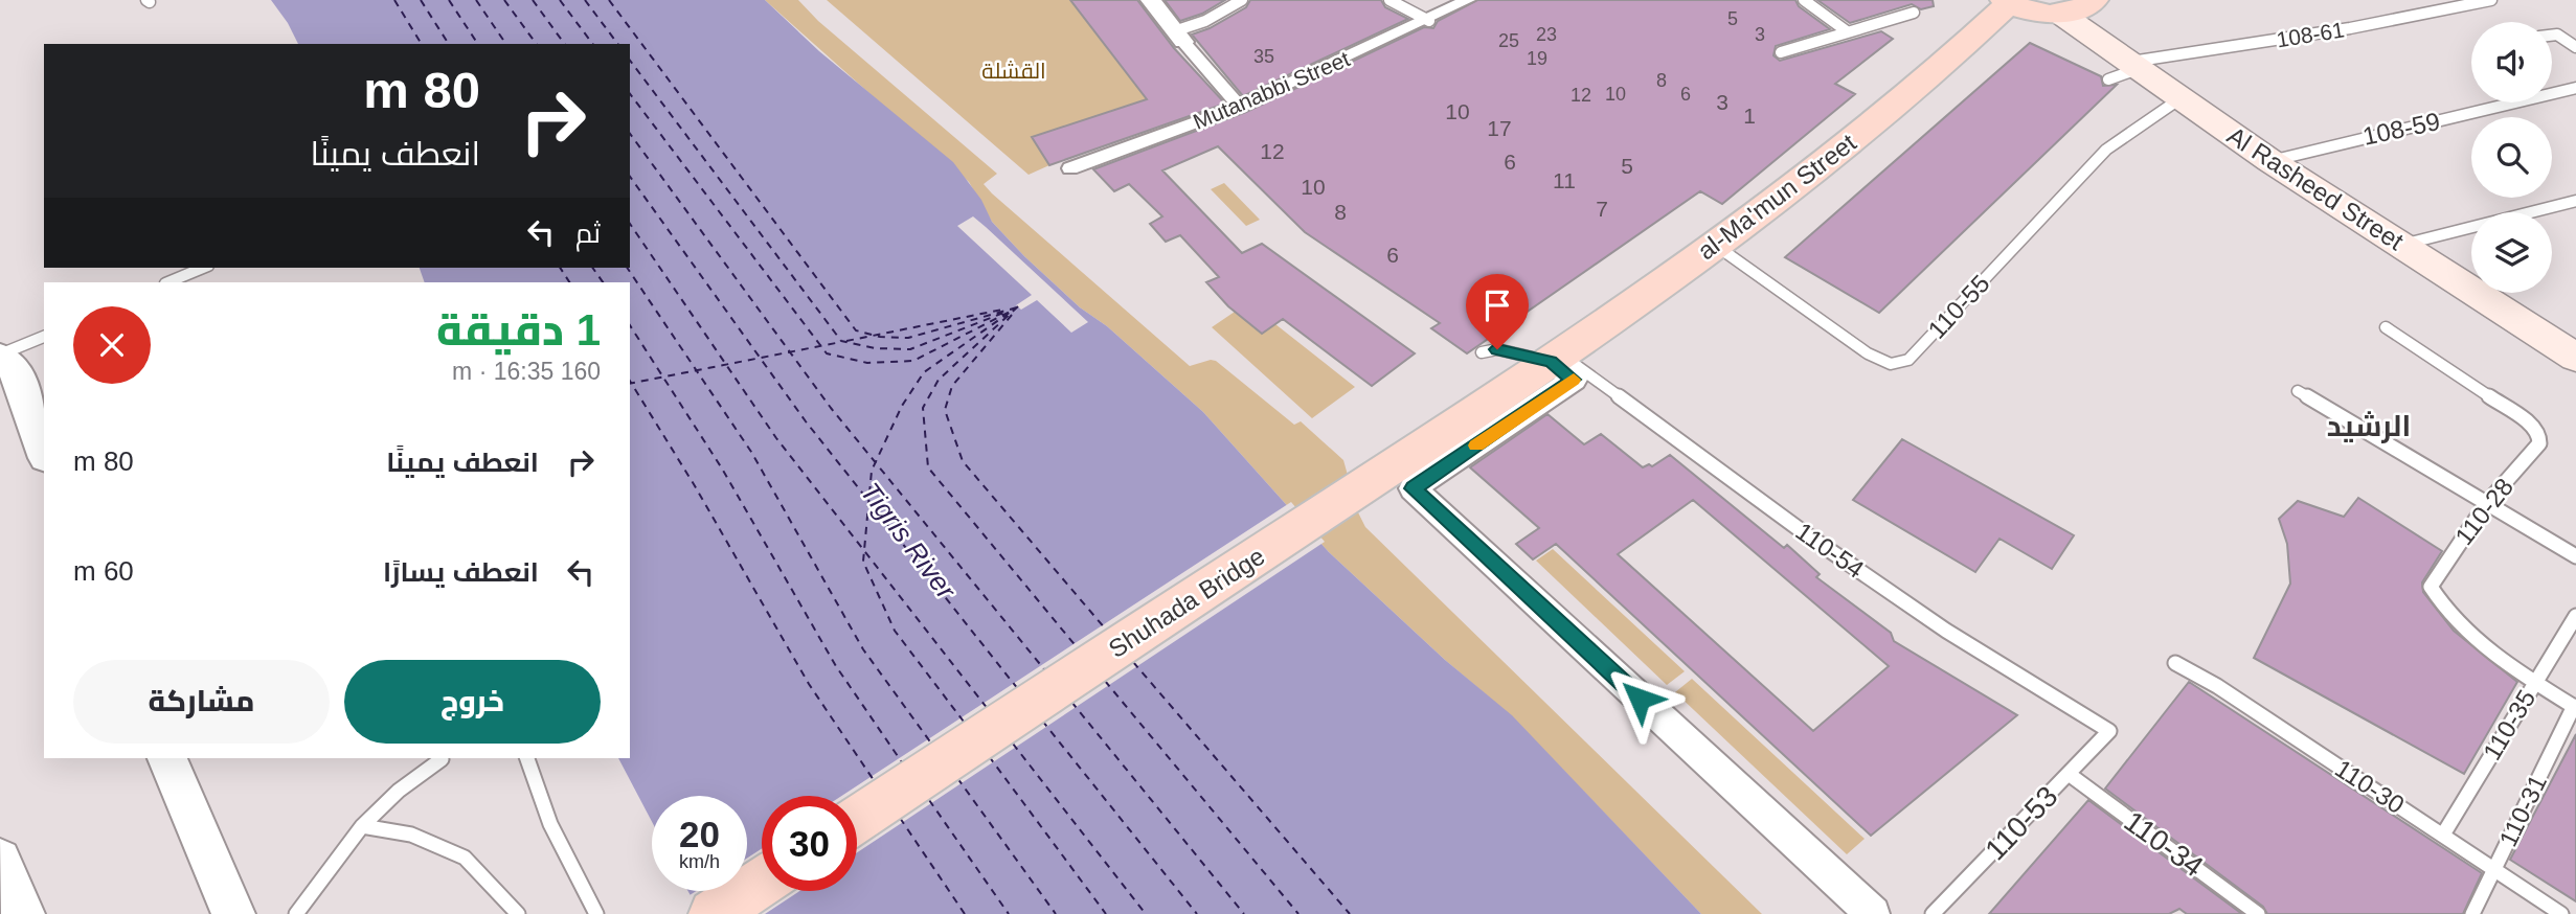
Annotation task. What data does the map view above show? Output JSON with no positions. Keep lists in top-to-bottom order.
{
  "streets": {
    "main road": ["Al Rasheed Street", "al-Ma'mun Street", "Shuhada Bridge"],
    "street": ["Mutanabbi Street"],
    "lane": [
      "108-61",
      "108-59",
      "110-55",
      "110-28",
      "110-54",
      "110-35",
      "110-30",
      "110-31",
      "110-53",
      "110-34"
    ]
  },
  "crossings": [
    ["108-61", "Al Rasheed Street"],
    ["108-59", "Al Rasheed Street"],
    ["Al Rasheed Street", "110-55"],
    ["al-Ma'mun Street", "110-55"],
    ["al-Ma'mun Street", "110-54"],
    ["al-Ma'mun Street", "Shuhada Bridge"],
    ["110-28", "110-35"],
    ["110-28", "110-31"],
    ["110-54", "Shuhada Bridge"],
    ["110-54", "110-53"],
    ["110-35", "110-30"],
    ["110-30", "110-31"],
    ["110-53", "110-34"]
  ],
  "districts": ["الرشيد"],
  "water": ["Tigris River"],
  "parks": ["القشلة"],
  "house_numbers": [
    "5",
    "23",
    "3",
    "25",
    "35",
    "19",
    "8",
    "10",
    "6",
    "12",
    "3",
    "10",
    "1",
    "17",
    "12",
    "6",
    "5",
    "11",
    "10",
    "7",
    "8",
    "6"
  ],
  "page": {
    "turn": ["80 m", "انعطف يمينًا"],
    "then": "ثم",
    "heading": ["1 دقيقة", "160 m · 16:35"],
    "list": [
      {
        "name": "انعطف يمينًا",
        "value": "80 m"
      },
      {
        "name": "انعطف يسارًا",
        "value": "60 m"
      }
    ],
    "buttons": ["خروج", "مشاركة"],
    "speed": "20 km/h",
    "limit": "30"
  }
}
